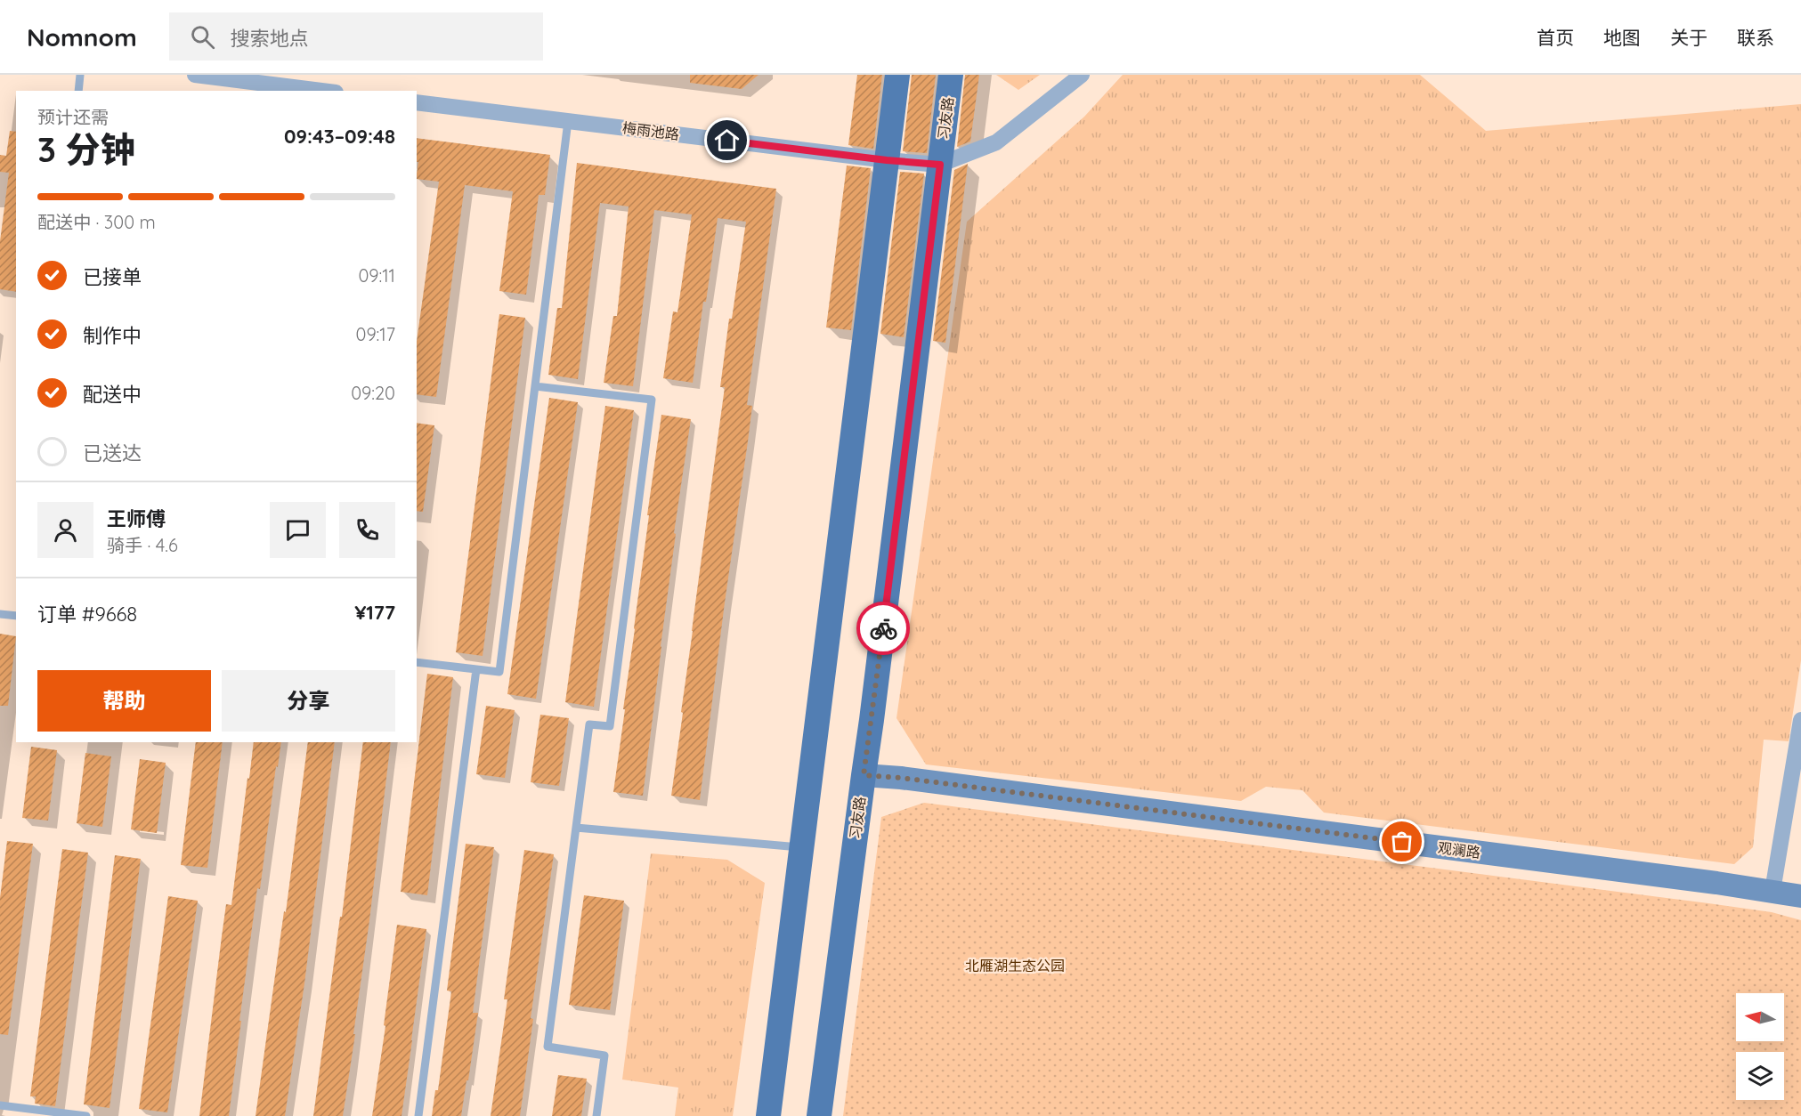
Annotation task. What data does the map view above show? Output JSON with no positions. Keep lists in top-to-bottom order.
{
  "streets": {
    "main road": ["习友路"],
    "street": ["梅雨池路", "观澜路"]
  },
  "crossings": [
    ["习友路", "梅雨池路"],
    ["习友路", "观澜路"]
  ],
  "parks": ["北雁湖生态公园"],
  "north": "left",
  "page": {
    "header": "Nomnom",
    "search": "搜索地点",
    "nav": [
      "首页",
      "地图",
      "关于",
      "联系"
    ],
    "heading": ["3 分钟", "预计还需", "09:43–09:48"],
    "panel": [
      "王师傅",
      "骑手 · 4.6",
      "订单 #9668",
      "¥177"
    ],
    "bar": "配送中 · 300 m",
    "list": [
      ["已接单", "09:11"],
      ["制作中", "09:17"],
      ["配送中", "09:20"],
      "已送达"
    ],
    "buttons": ["帮助", "分享"]
  }
}
